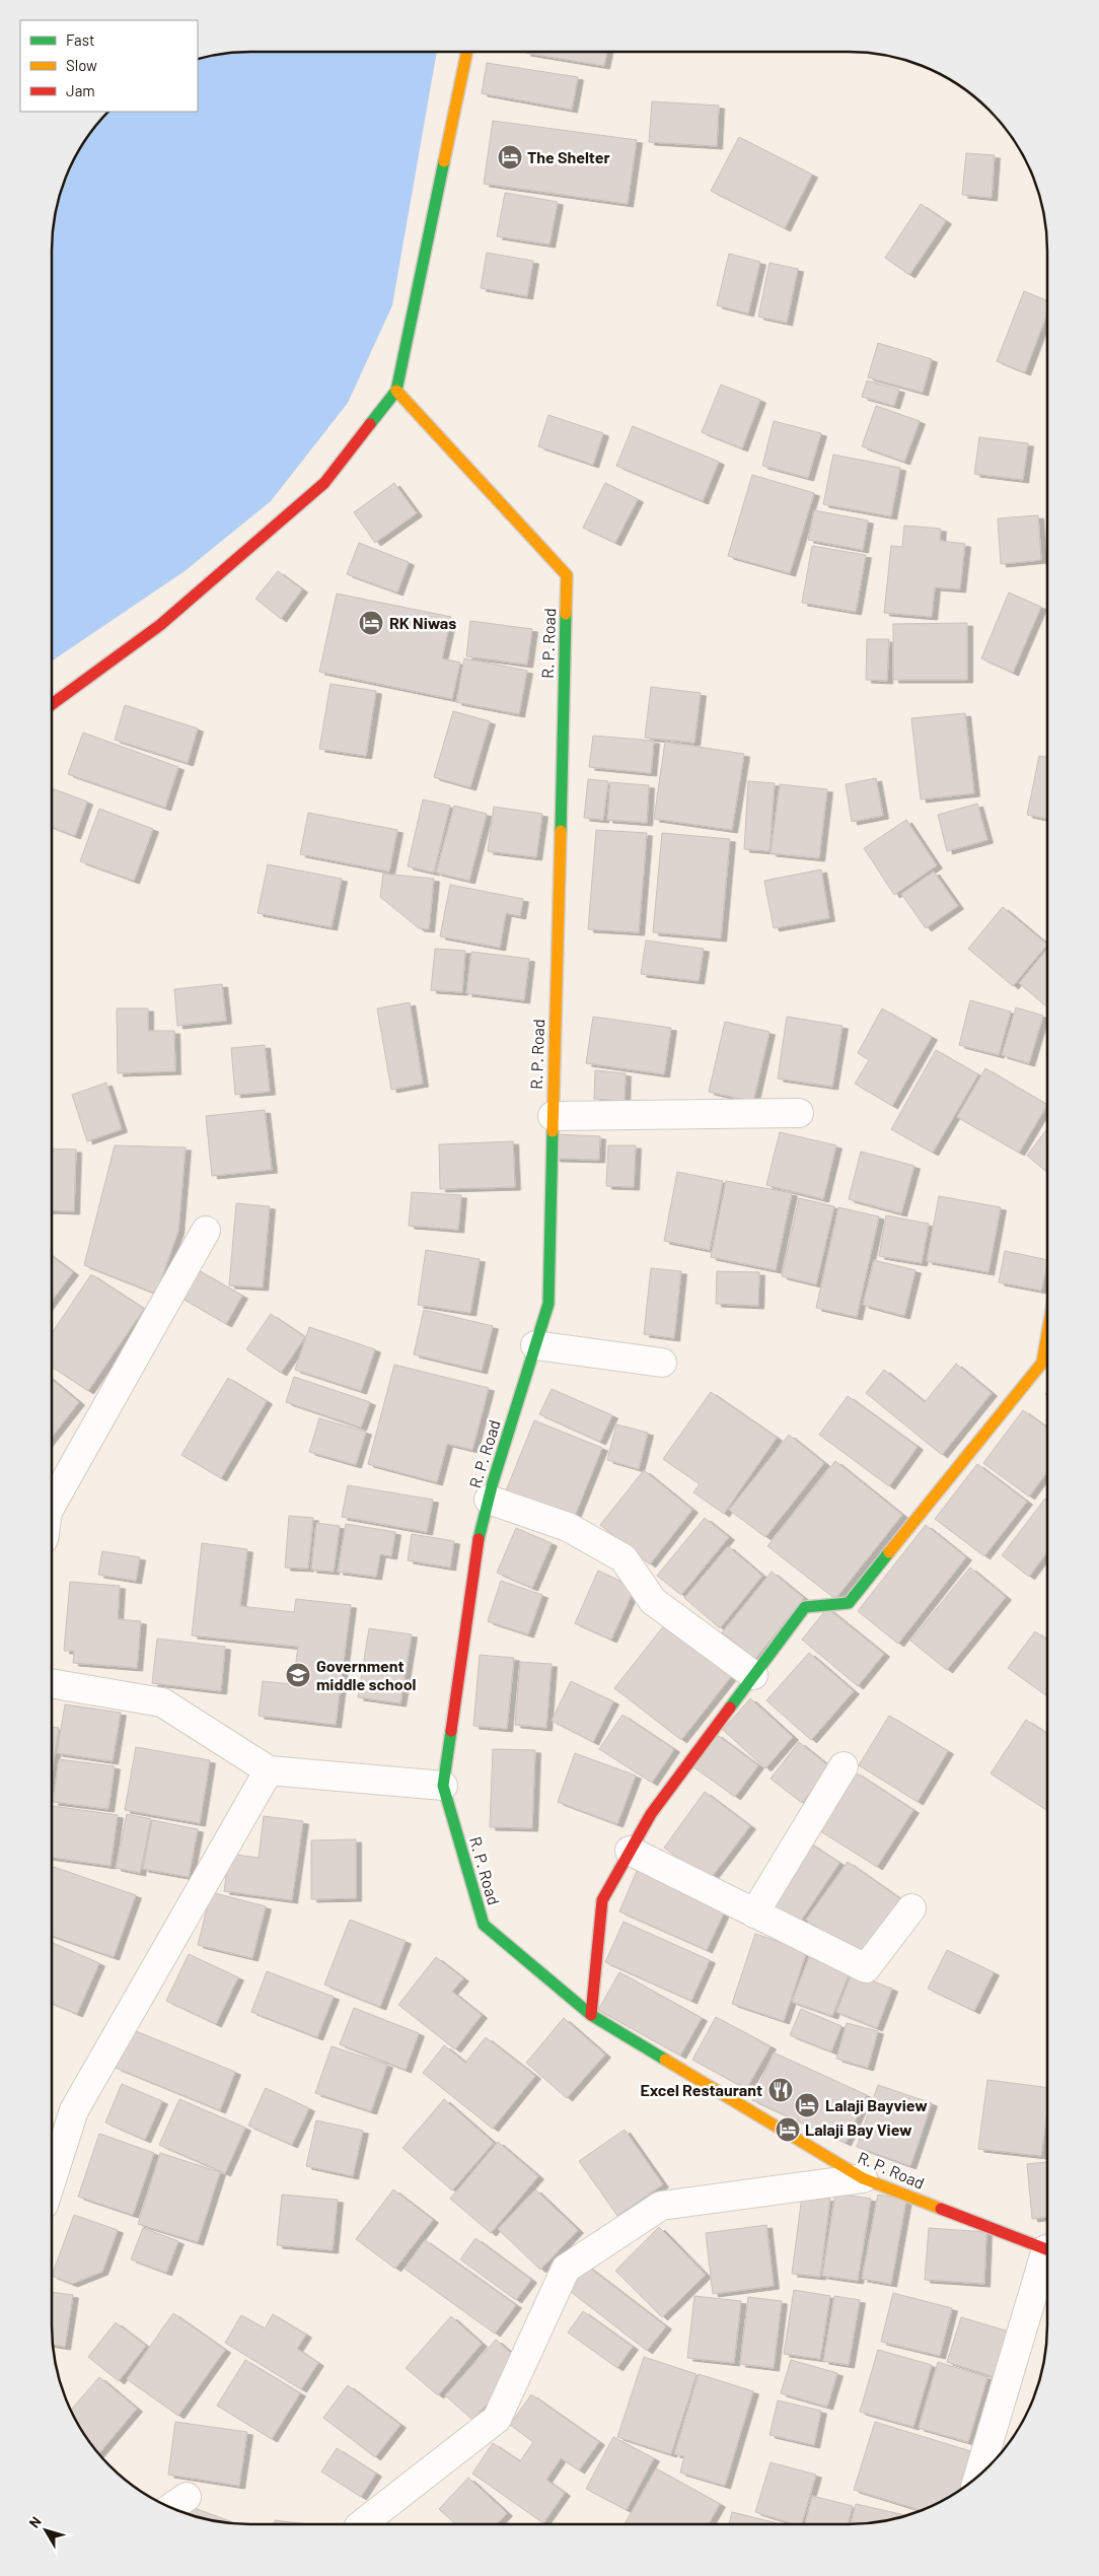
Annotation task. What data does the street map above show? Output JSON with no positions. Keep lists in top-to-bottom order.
{
  "streets": {
    "street": ["R. P. Road"]
  },
  "places": {
    "hotel": [
      "The Shelter",
      "RK Niwas",
      "Lalaji Bayview",
      "Lalaji Bay View"
    ],
    "school or university": ["Government middle school"],
    "restaurant": ["Excel Restaurant"]
  },
  "legend": ["Fast", "Slow", "Jam"],
  "north": "top left"
}
